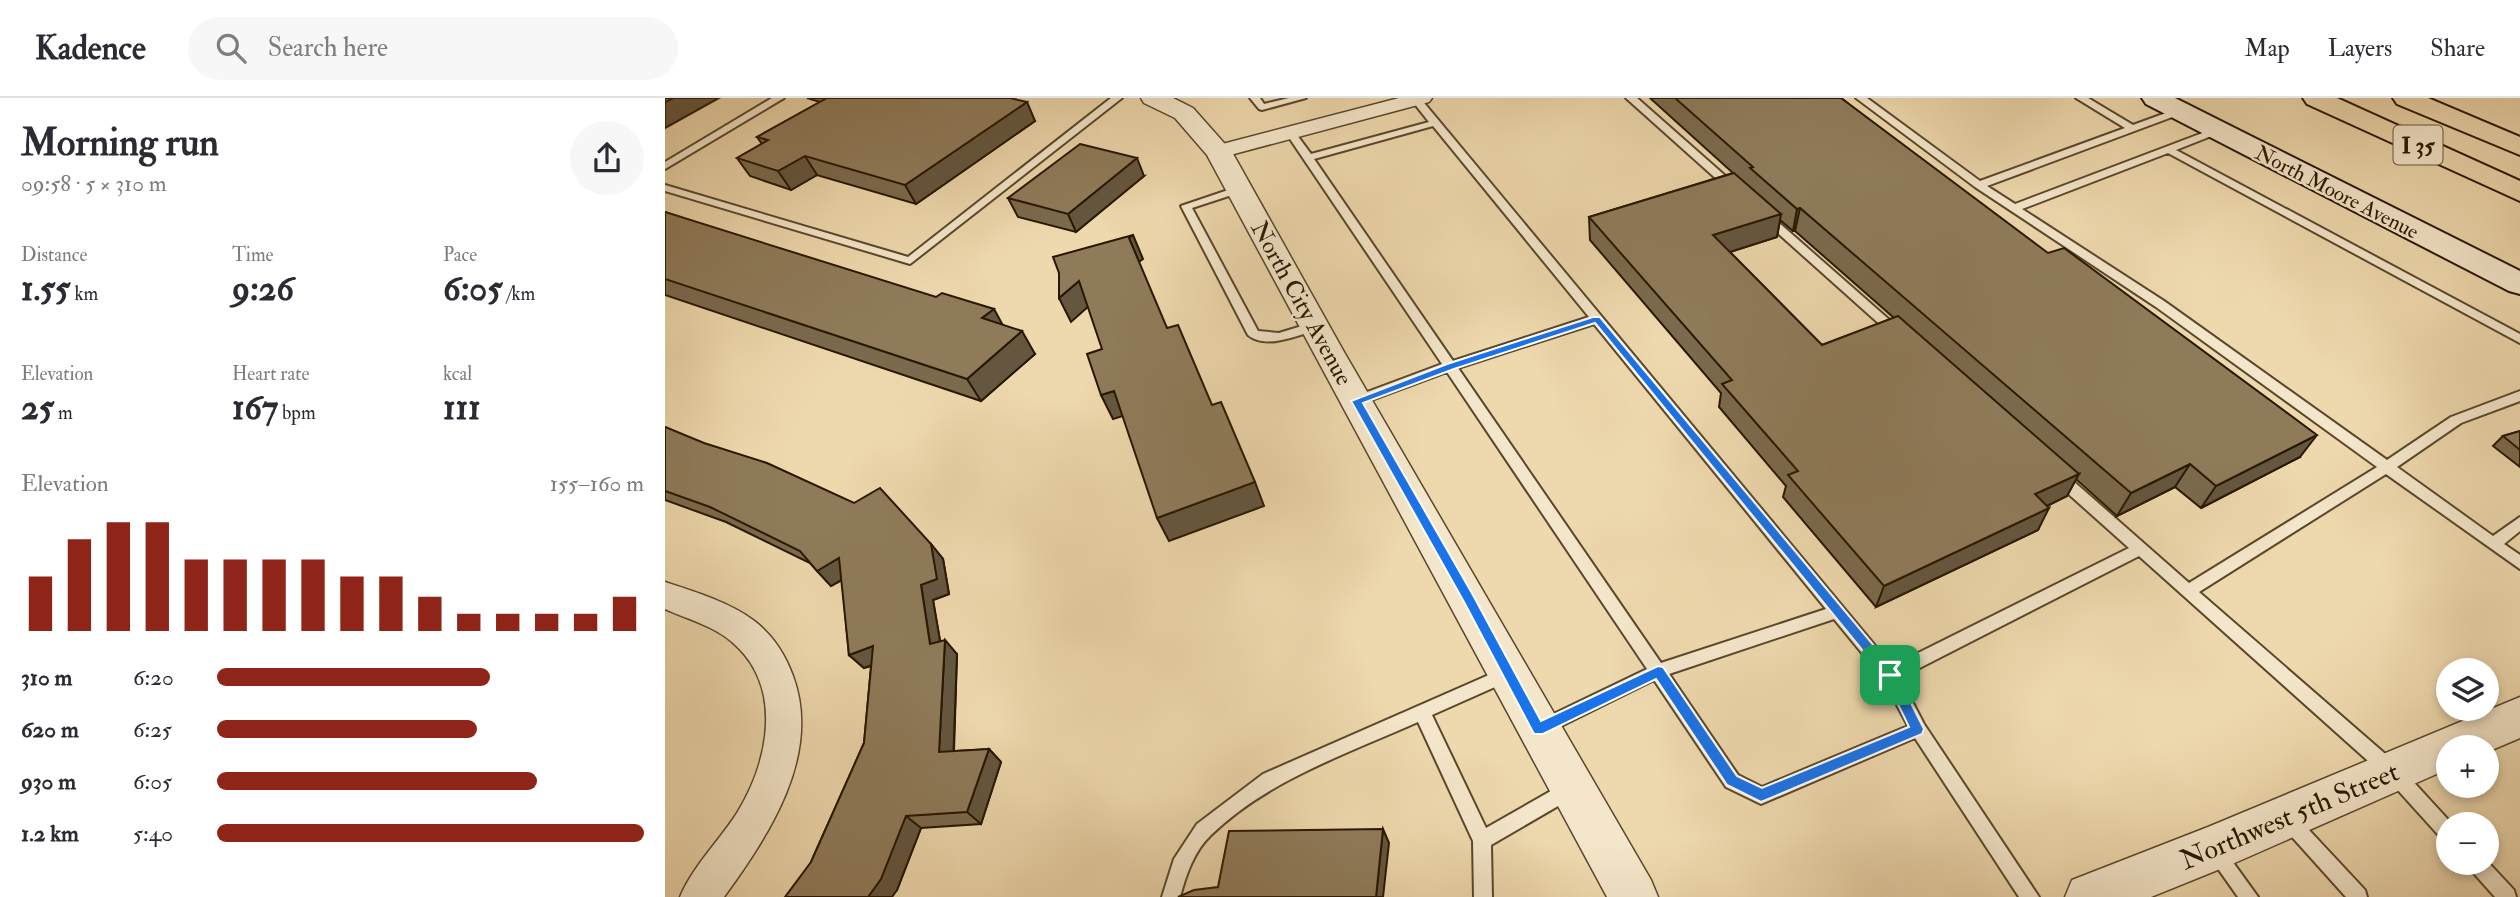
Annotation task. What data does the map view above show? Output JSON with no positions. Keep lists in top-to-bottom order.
{
  "streets": {
    "highway": ["I 35"],
    "main road": ["North Moore Avenue"],
    "street": ["North City Avenue", "Northwest 5th Street"]
  },
  "page": {
    "header": "Kadence",
    "search": "Search here",
    "nav": ["Map", "Layers", "Share"],
    "heading": ["Morning run", "09:58 · 5 × 310 m"],
    "stats": [
      ["Distance", "1.55 km"],
      ["Time", "9:26"],
      ["Pace", "6:05 /km"],
      ["Elevation", "25 m"],
      ["Heart rate", "167 bpm"],
      ["kcal", "111"]
    ],
    "chart": ["Elevation", "155–160 m"],
    "list": [
      {
        "name": "310 m",
        "note": "6:20"
      },
      {
        "name": "620 m",
        "note": "6:25"
      },
      {
        "name": "930 m",
        "note": "6:05"
      },
      {
        "name": "1.2 km",
        "note": "5:40"
      }
    ],
    "map_buttons": ["+", "−"]
  }
}
